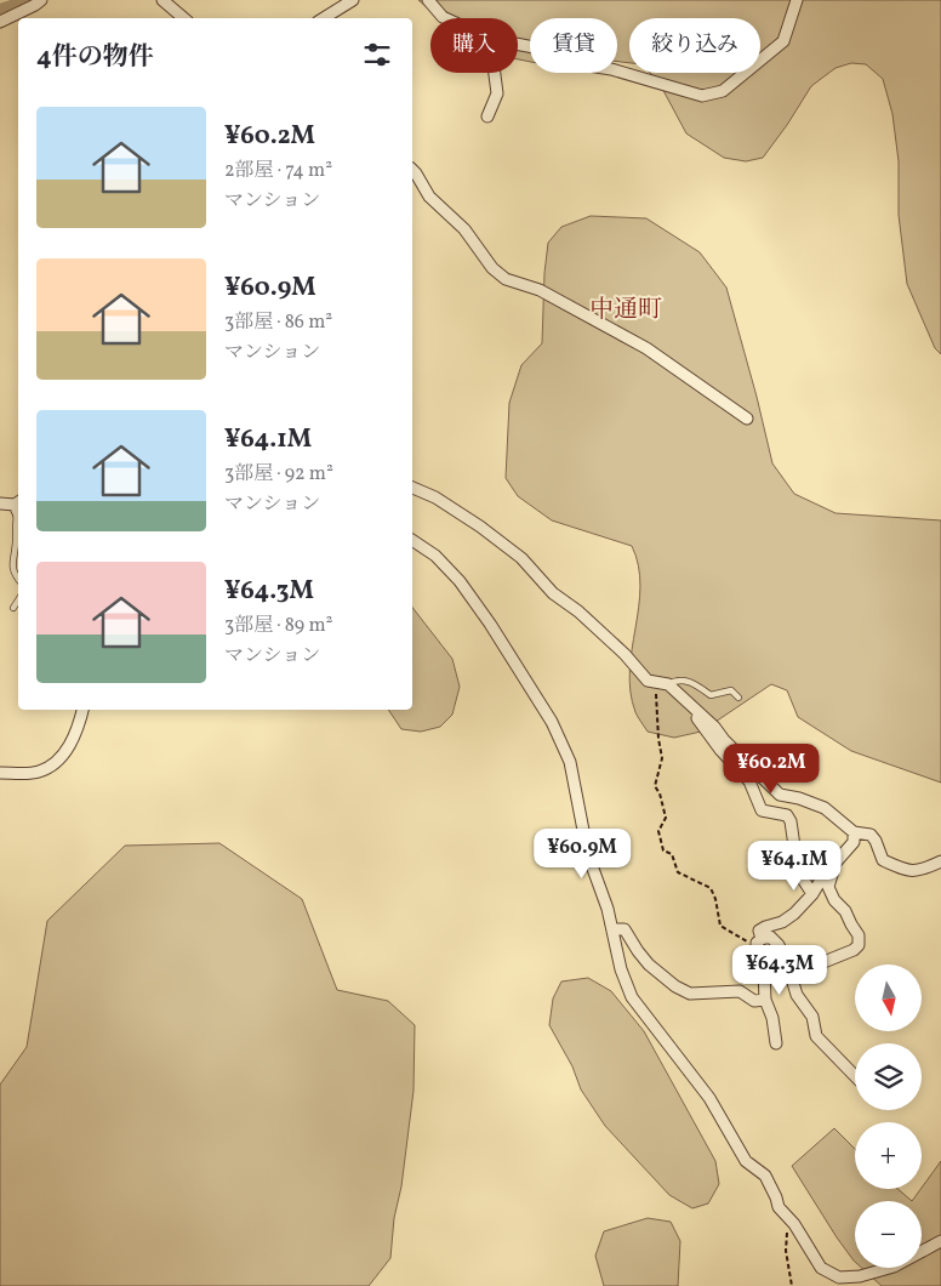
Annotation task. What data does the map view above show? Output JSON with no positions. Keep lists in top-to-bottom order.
{
  "districts": ["中通町"],
  "north": "bottom",
  "page": {
    "chip": ["購入", "賃貸", "絞り込み"],
    "heading": "4件の物件",
    "list": [
      {
        "name": "¥60.2M",
        "note": "2部屋 · 74 m² · マンション"
      },
      {
        "name": "¥60.9M",
        "note": "3部屋 · 86 m² · マンション"
      },
      {
        "name": "¥64.1M",
        "note": "3部屋 · 92 m² · マンション"
      },
      {
        "name": "¥64.3M",
        "note": "3部屋 · 89 m² · マンション"
      }
    ],
    "price": [
      "¥60.2M",
      "¥60.9M",
      "¥64.1M",
      "¥64.3M"
    ],
    "map_buttons": ["+", "−"]
  }
}
